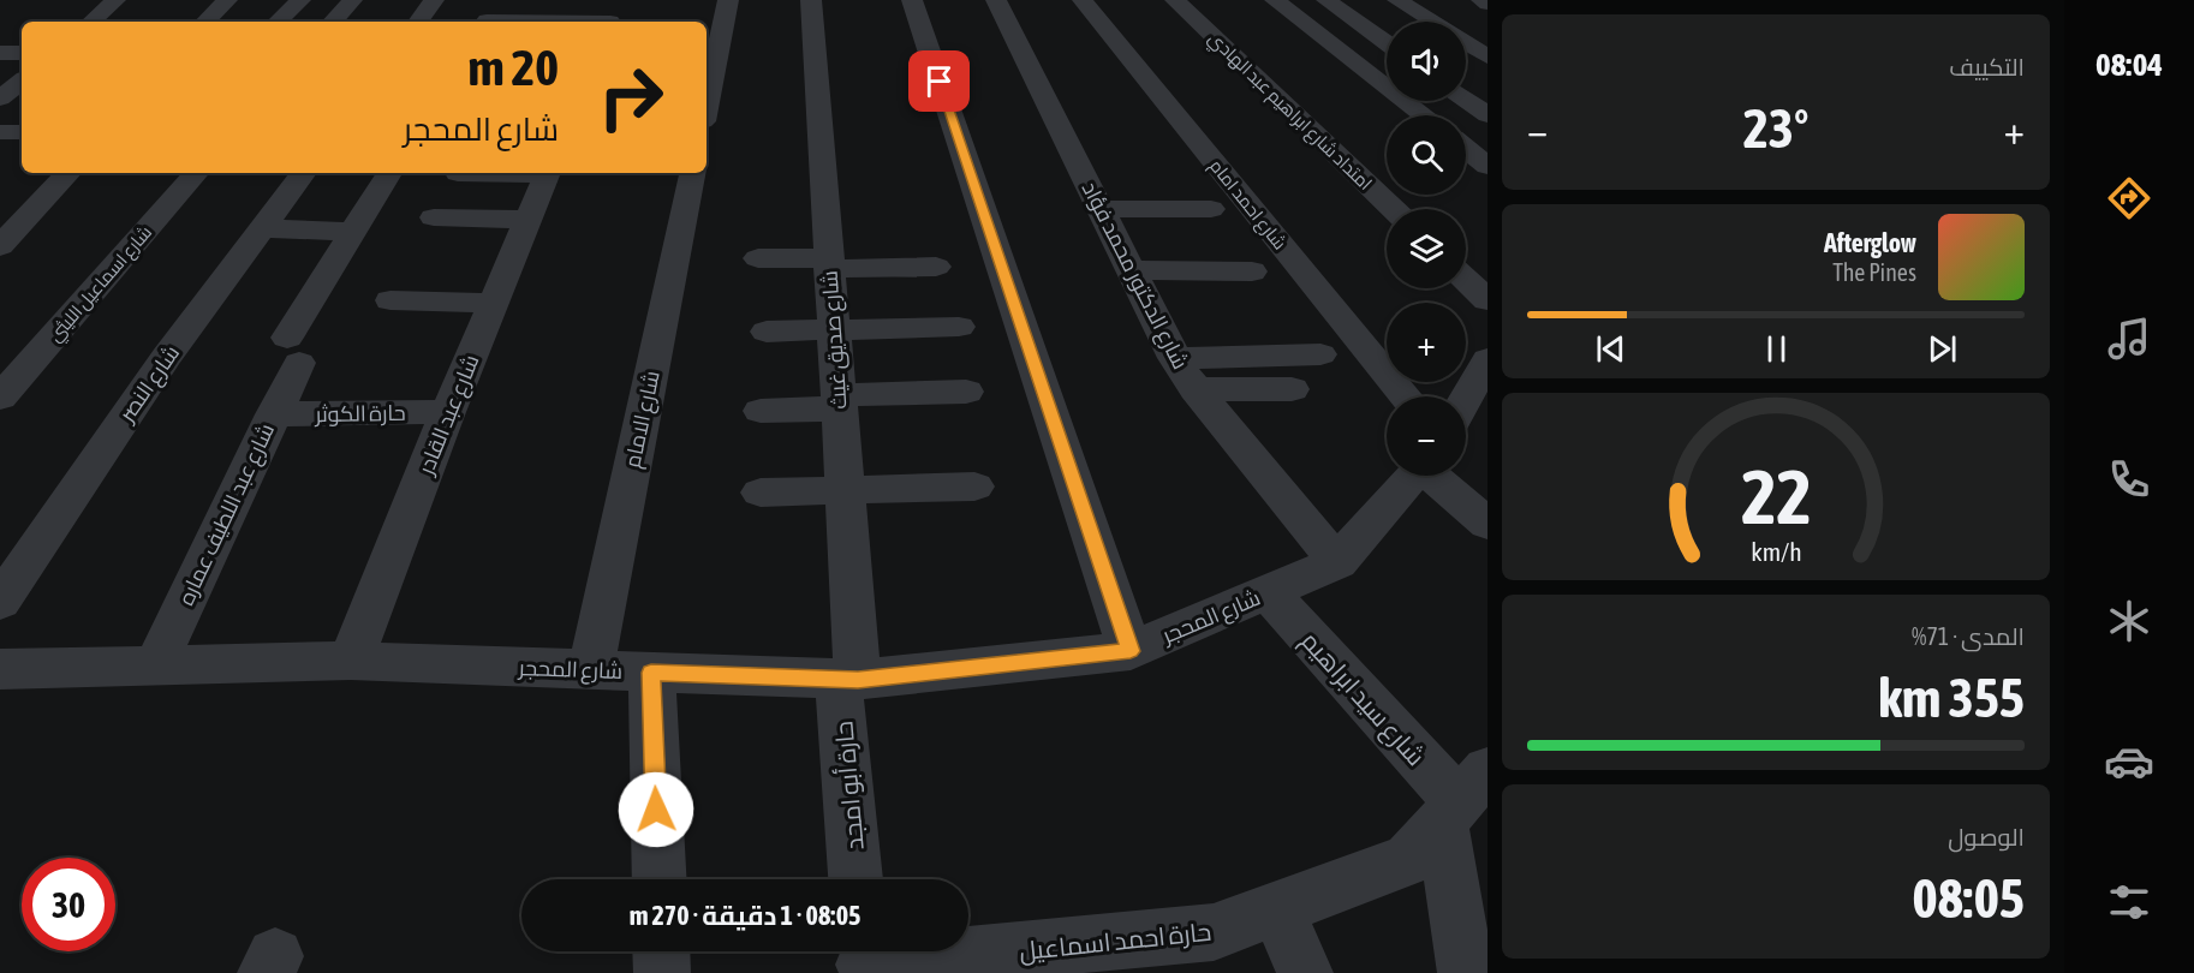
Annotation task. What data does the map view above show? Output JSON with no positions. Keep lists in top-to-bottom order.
{
  "streets": {
    "street": [
      "امتداد شارع ابراهيم عبد الهادي",
      "شارع احمد امام",
      "شارع الدكتور محمد فؤاد",
      "شارع اسماعيل الليثي",
      "شارع صديق غيث",
      "شارع النصر",
      "حارة الكوثر",
      "شارع عبد القادر",
      "شارع الامام",
      "شارع عبد اللطيف عماره",
      "شارع المحجر",
      "شارع سيد ابراهيم",
      "حارة أبو امجد",
      "حارة احمد اسماعيل"
    ]
  },
  "crossings": [
    ["شارع الدكتور محمد فؤاد", "شارع المحجر"],
    ["شارع صديق غيث", "شارع المحجر"],
    ["شارع صديق غيث", "حارة أبو امجد"],
    ["حارة الكوثر", "شارع عبد القادر"],
    ["حارة الكوثر", "شارع عبد اللطيف عماره"],
    ["شارع عبد القادر", "شارع المحجر"],
    ["شارع الامام", "شارع المحجر"],
    ["شارع عبد اللطيف عماره", "شارع المحجر"],
    ["شارع المحجر", "شارع سيد ابراهيم"],
    ["شارع المحجر", "حارة أبو امجد"],
    ["شارع سيد ابراهيم", "حارة احمد اسماعيل"]
  ],
  "page": {
    "tabs": "08:04",
    "tile": [
      "التكييف",
      ["المدى · 71%", "355 km"],
      ["الوصول", "08:05"]
    ],
    "map_buttons": ["+", "−"],
    "turn": ["20 m", "شارع المحجر"],
    "heat": ["−", "23°", "+"],
    "song": ["Afterglow", "The Pines"],
    "limit": "30",
    "trip": "08:05 · 1 دقيقة · 270 m",
    "gauge": ["22", "km/h"]
  }
}
